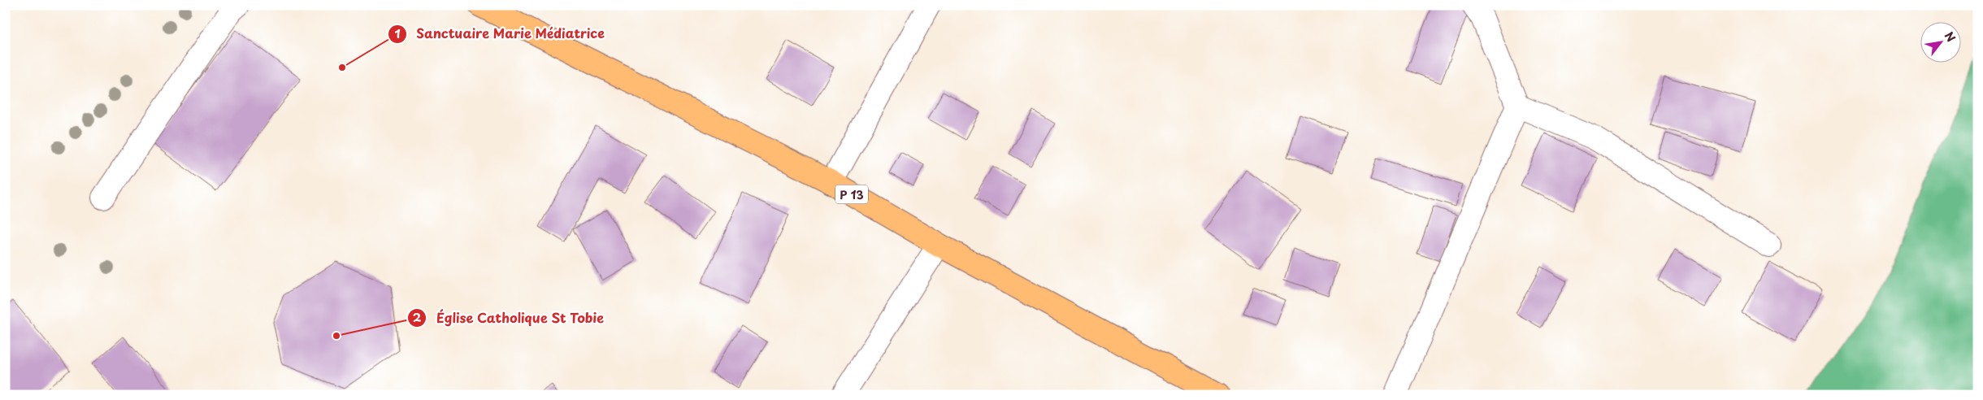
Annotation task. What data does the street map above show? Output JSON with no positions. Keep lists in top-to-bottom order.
{
  "streets": {
    "main road": ["P 13"]
  },
  "places": ["Sanctuaire Marie Médiatrice", "Église Catholique St Tobie"],
  "north": "top right"
}
